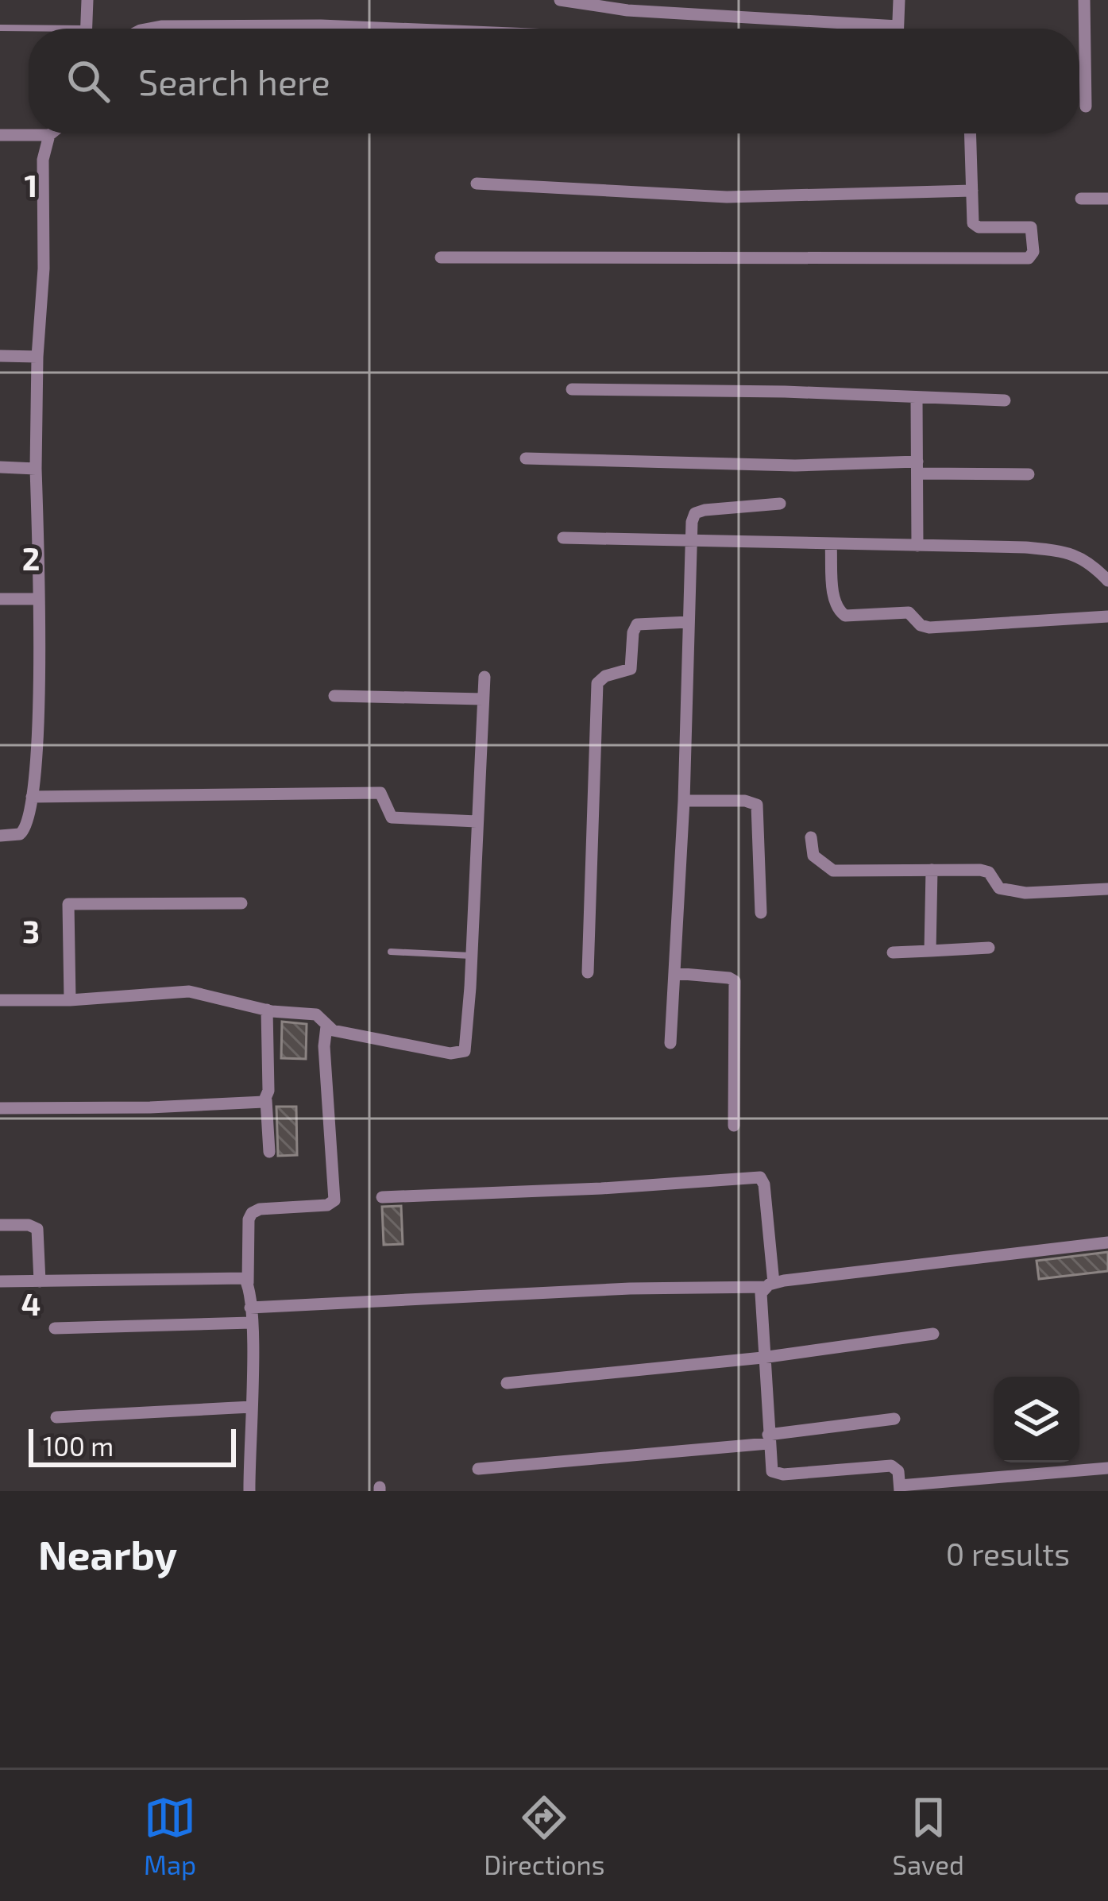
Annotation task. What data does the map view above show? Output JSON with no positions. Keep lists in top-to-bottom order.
{
  "scale_bar": "100 m",
  "page": {
    "search": "Search here",
    "scale": "100 m",
    "heading": ["Nearby", "0 results"],
    "nav": ["Map", "Directions", "Saved"]
  },
  "grid": {
    "rows": [
      "1",
      "2",
      "3",
      "4"
    ]
  }
}
